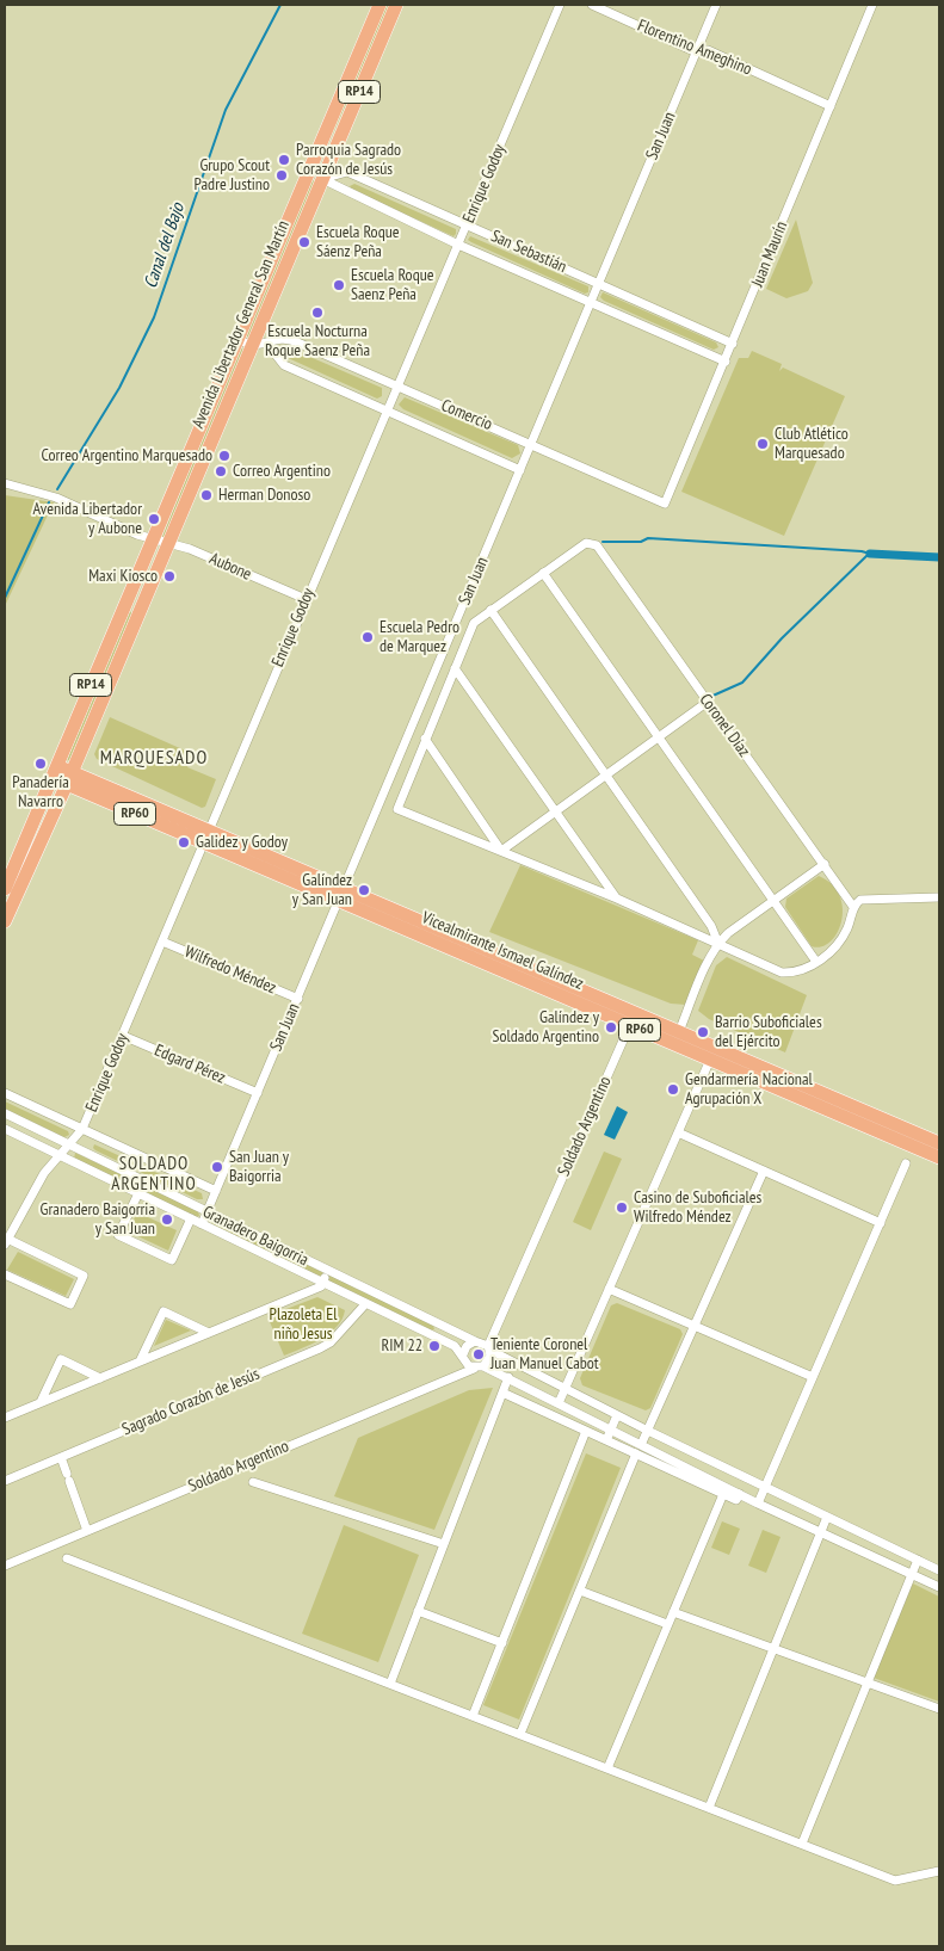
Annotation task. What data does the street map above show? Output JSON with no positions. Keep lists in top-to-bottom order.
{
  "streets": {
    "main road": [
      "RP14",
      "Avenida Libertador General San Martín",
      "RP60",
      "Vicealmirante Ismael Galíndez"
    ],
    "street": [
      "Florentino Ameghino",
      "San Juan",
      "Enrique Godoy",
      "San Sebastián",
      "Juan Maurín",
      "Comercio",
      "Aubone",
      "Coronel Díaz",
      "Wilfredo Méndez",
      "Edgard Pérez",
      "Soldado Argentino",
      "Granadero Baigorria",
      "Sagrado Corazón de Jesús"
    ]
  },
  "crossings": [
    ["Florentino Ameghino", "San Juan"],
    ["Florentino Ameghino", "Juan Maurín"],
    ["San Juan", "San Sebastián"],
    ["San Juan", "Comercio"],
    ["San Juan", "Vicealmirante Ismael Galíndez"],
    ["San Juan", "Wilfredo Méndez"],
    ["San Juan", "Edgard Pérez"],
    ["San Juan", "Granadero Baigorria"],
    ["Enrique Godoy", "San Sebastián"],
    ["Enrique Godoy", "Comercio"],
    ["Enrique Godoy", "Aubone"],
    ["Enrique Godoy", "Vicealmirante Ismael Galíndez"],
    ["Enrique Godoy", "Wilfredo Méndez"],
    ["Enrique Godoy", "Edgard Pérez"],
    ["Enrique Godoy", "Granadero Baigorria"],
    ["San Sebastián", "Juan Maurín"],
    ["San Sebastián", "Avenida Libertador General San Martín"],
    ["Juan Maurín", "Comercio"],
    ["Avenida Libertador General San Martín", "Comercio"],
    ["Avenida Libertador General San Martín", "Aubone"],
    ["Avenida Libertador General San Martín", "Vicealmirante Ismael Galíndez"],
    ["Vicealmirante Ismael Galíndez", "Soldado Argentino"],
    ["Soldado Argentino", "Granadero Baigorria"],
    ["Granadero Baigorria", "Sagrado Corazón de Jesús"]
  ],
  "districts": ["MARQUESADO", "SOLDADO ARGENTINO"],
  "water": ["Canal del Bajo"],
  "parks": ["Plazoleta El niño Jesus"],
  "places": [
    "Parroquia Sagrado Corazón de Jesús",
    "Grupo Scout Padre Justino",
    "Escuela Roque Sáenz Peña",
    "Escuela Roque Saenz Peña",
    "Escuela Nocturna Roque Saenz Peña",
    "Club Atlético Marquesado",
    "Correo Argentino Marquesado",
    "Correo Argentino",
    "Herman Donoso",
    "Avenida Libertador y Aubone",
    "Maxi Kiosco",
    "Escuela Pedro de Marquez",
    "Panadería Navarro",
    "Galidez y Godoy",
    "Galíndez y San Juan",
    "Galíndez y Soldado Argentino",
    "Barrio Suboficiales del Ejército",
    "Gendarmería Nacional Agrupación X",
    "San Juan y Baigorria",
    "Casino de Suboficiales Wilfredo Méndez",
    "Granadero Baigorria y San Juan",
    "RIM 22",
    "Teniente Coronel Juan Manuel Cabot"
  ]
}
